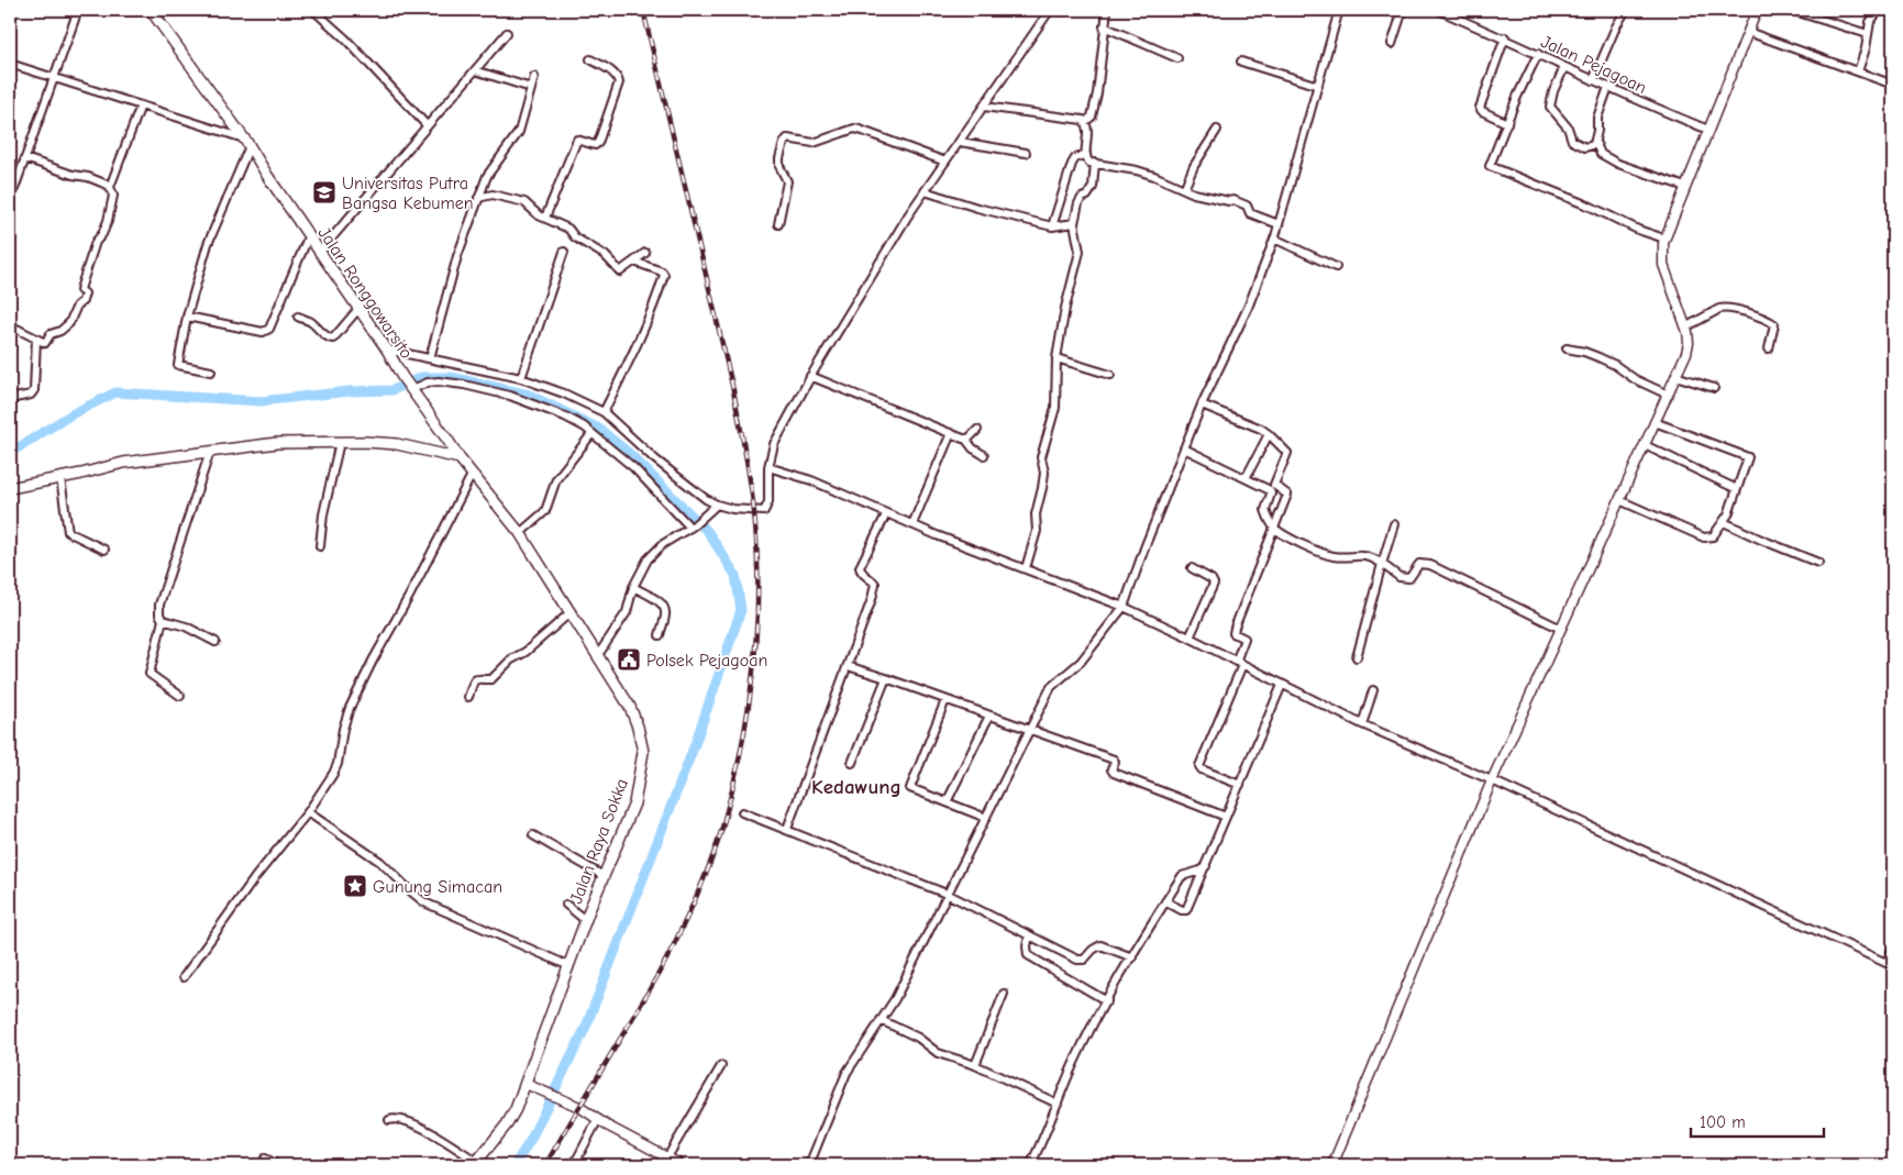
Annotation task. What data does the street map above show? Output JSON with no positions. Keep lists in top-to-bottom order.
{
  "streets": {
    "main road": ["Jalan Ronggowarsito", "Jalan Raya Sokka"],
    "street": ["Jalan Pejagoan"]
  },
  "crossings": [
    ["Jalan Ronggowarsito", "Jalan Raya Sokka"]
  ],
  "districts": ["Kedawung"],
  "places": {
    "school or university": ["Universitas Putra Bangsa Kebumen"],
    "public building": ["Polsek Pejagoan"],
    "place": ["Gunung Simacan"]
  },
  "scale_bar": "100 m"
}
